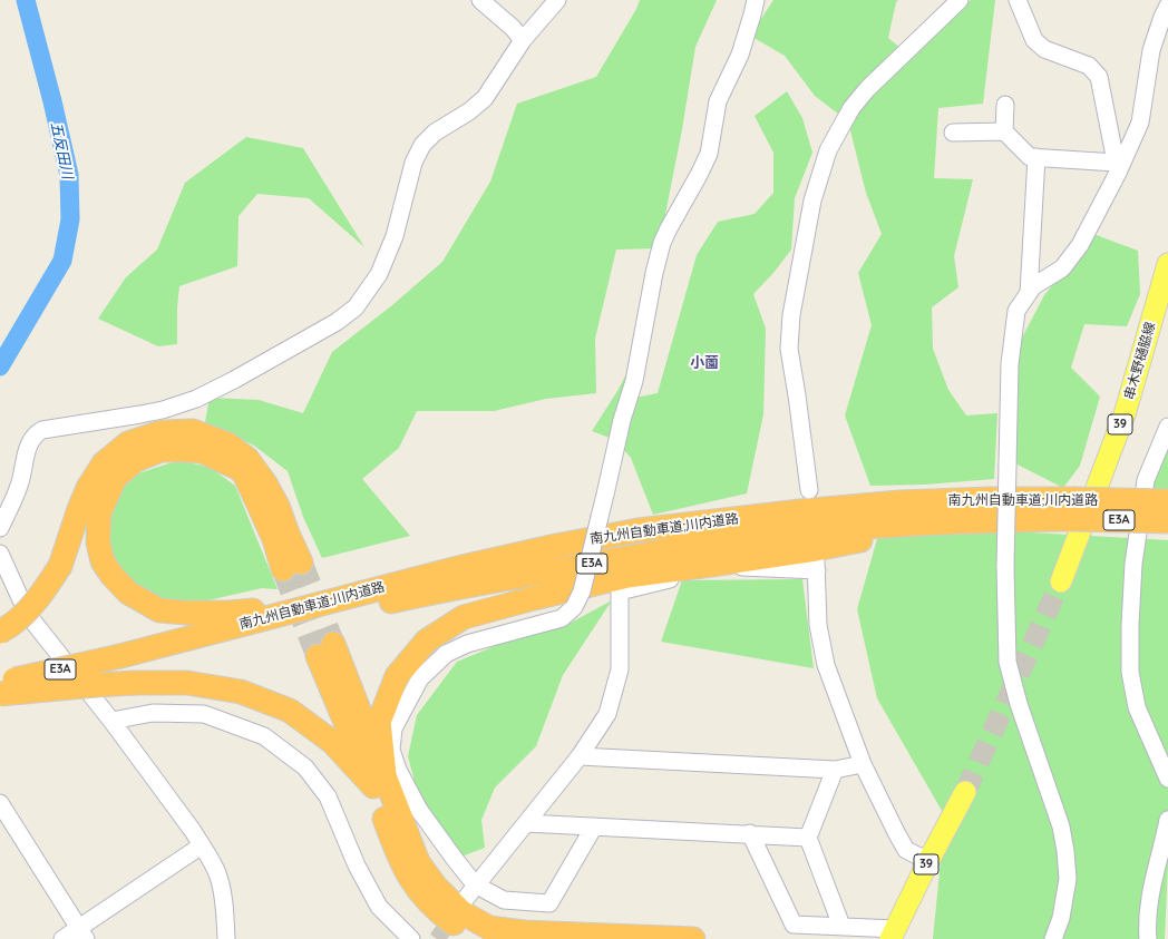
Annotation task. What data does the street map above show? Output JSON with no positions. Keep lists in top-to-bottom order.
{
  "streets": {
    "highway": ["南九州自動車道;川内道路", "E3A"],
    "main road": ["串木野樋脇線", "39"]
  },
  "districts": ["小薗"],
  "water": ["五反田川"]
}
